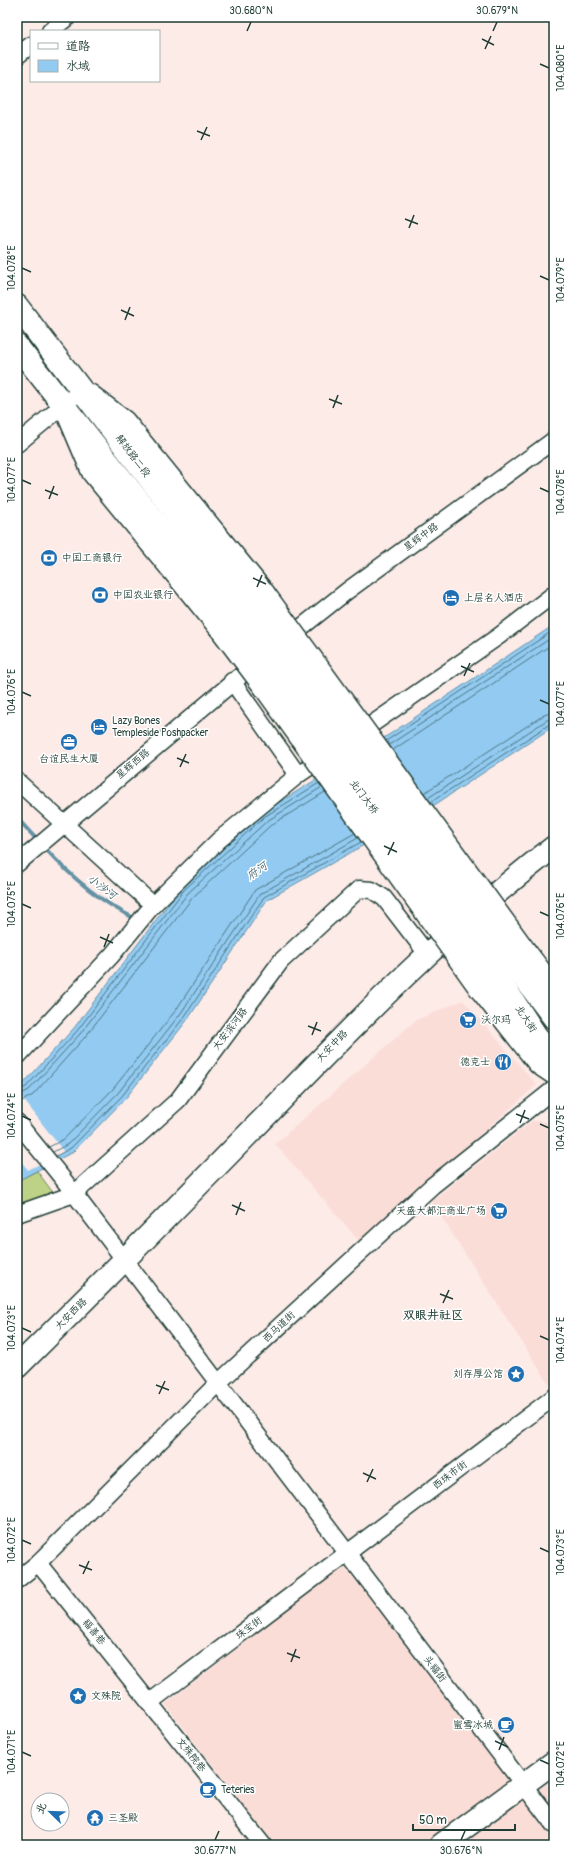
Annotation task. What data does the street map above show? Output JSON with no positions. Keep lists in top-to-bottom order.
{
  "streets": {
    "street": [
      "解放路二段",
      "星辉中路",
      "星辉西路",
      "北门大桥",
      "北大街",
      "大安滨河路",
      "大安中路",
      "大安西路",
      "西马道街",
      "西珠市街",
      "珠宝街",
      "福善巷",
      "头福街",
      "文殊院巷"
    ]
  },
  "crossings": [
    ["解放路二段", "北门大桥"],
    ["星辉中路", "星辉西路"],
    ["北门大桥", "北大街"],
    ["大安滨河路", "大安中路"],
    ["大安滨河路", "头福街"],
    ["大安中路", "大安西路"],
    ["大安中路", "头福街"],
    ["大安西路", "头福街"],
    ["西马道街", "福善巷"],
    ["西马道街", "头福街"],
    ["西珠市街", "珠宝街"],
    ["西珠市街", "头福街"],
    ["珠宝街", "福善巷"],
    ["珠宝街", "头福街"],
    ["珠宝街", "文殊院巷"],
    ["福善巷", "文殊院巷"]
  ],
  "districts": ["双眼井社区"],
  "water": ["府河", "小沙河"],
  "places": {
    "bank": ["中国工商银行", "中国农业银行"],
    "hotel": ["上层名人酒店", "Lazy Bones Templeside Poshpacker"],
    "office": ["台谊民生大厦"],
    "supermarket": ["沃尔玛", "天盛大都汇商业广场"],
    "restaurant": ["德克士"],
    "place": ["刘存厚公馆", "文殊院"],
    "cafe": ["蜜雪冰城", "Teteries"],
    "temple": ["三圣殿"]
  },
  "legend": ["道路", "水域"],
  "scale_bar": "50 m",
  "north": "top left",
  "coordinates": [
    "30.680°N",
    "30.679°N",
    "104.080°E",
    "104.078°E",
    "104.079°E",
    "104.077°E",
    "104.076°E",
    "104.075°E",
    "104.074°E",
    "104.073°E",
    "104.072°E",
    "104.071°E",
    "30.677°N",
    "30.676°N"
  ]
}
